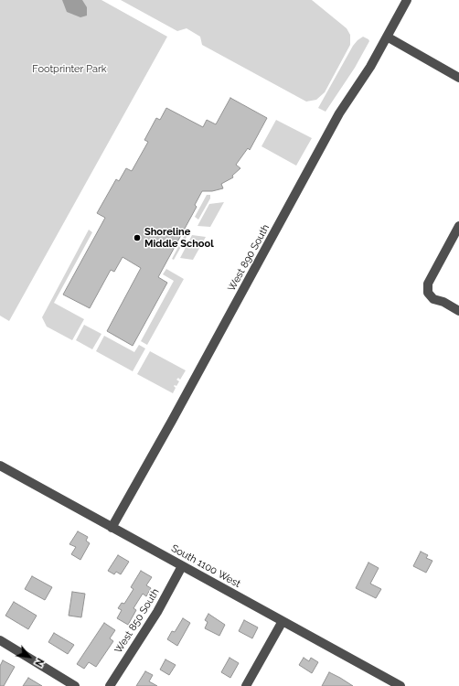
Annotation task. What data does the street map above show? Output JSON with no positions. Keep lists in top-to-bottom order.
{
  "streets": {
    "street": ["West 890 South", "South 1100 West", "West 850 South"]
  },
  "crossings": [
    ["West 890 South", "South 1100 West"],
    ["South 1100 West", "West 850 South"]
  ],
  "parks": ["Footprinter Park"],
  "places": ["Shoreline Middle School"],
  "north": "bottom right"
}
